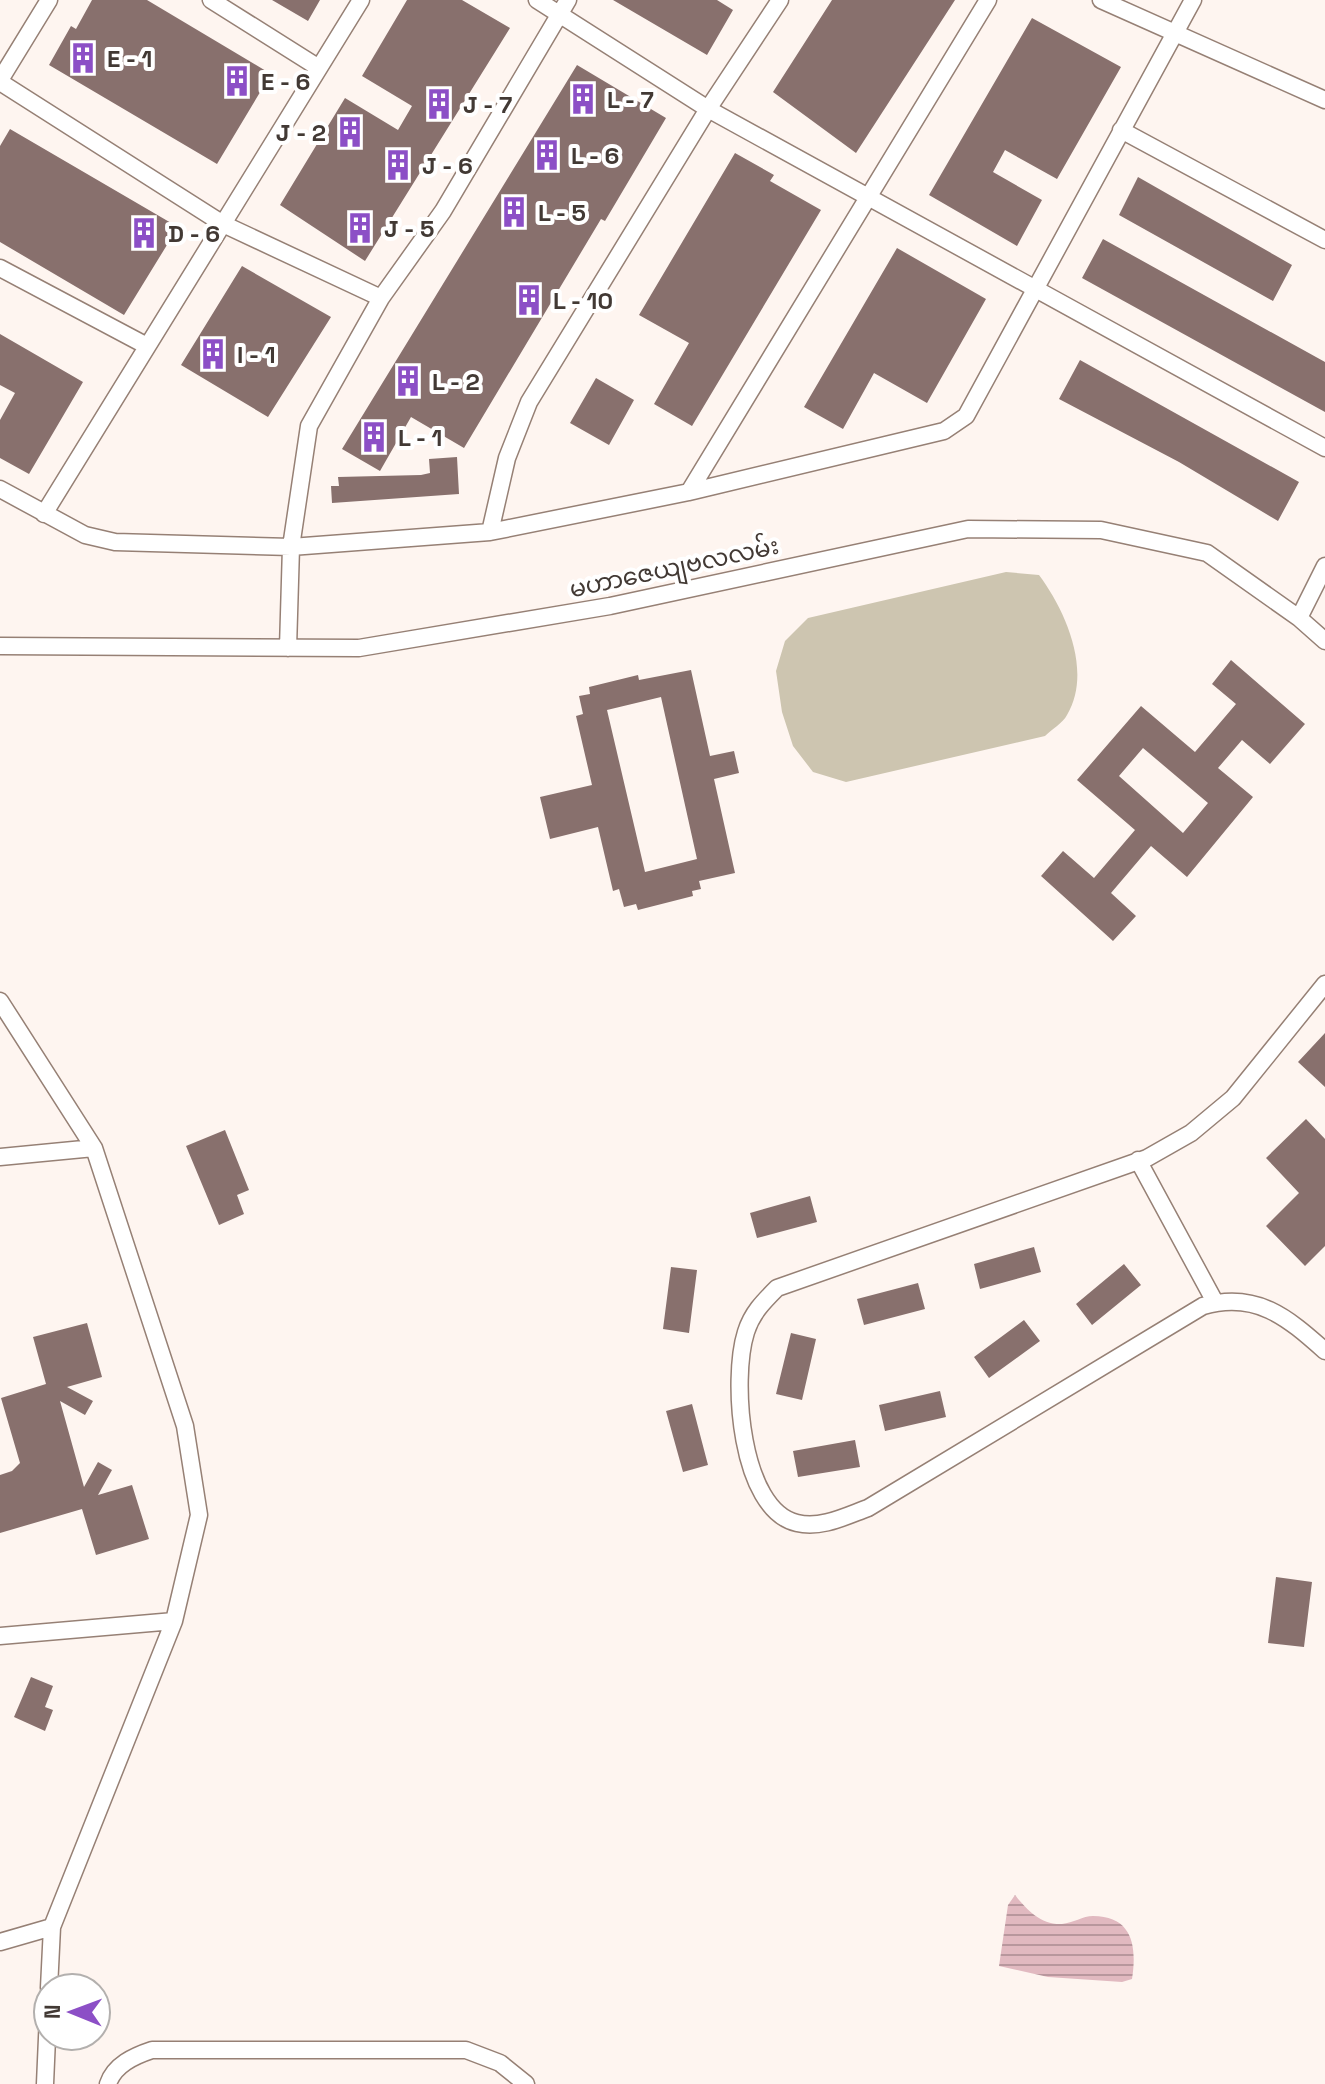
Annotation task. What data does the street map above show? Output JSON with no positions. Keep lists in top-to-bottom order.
{
  "streets": {
    "street": ["မဟာဇေယျဗလလမ်း"]
  },
  "places": {
    "building": [
      "E - 1",
      "E - 6",
      "L - 7",
      "J - 7",
      "J - 2",
      "L - 6",
      "J - 6",
      "L - 5",
      "J - 5",
      "D - 6",
      "L - 10",
      "I - 1",
      "L - 2",
      "L - 1"
    ]
  },
  "north": "left"
}
